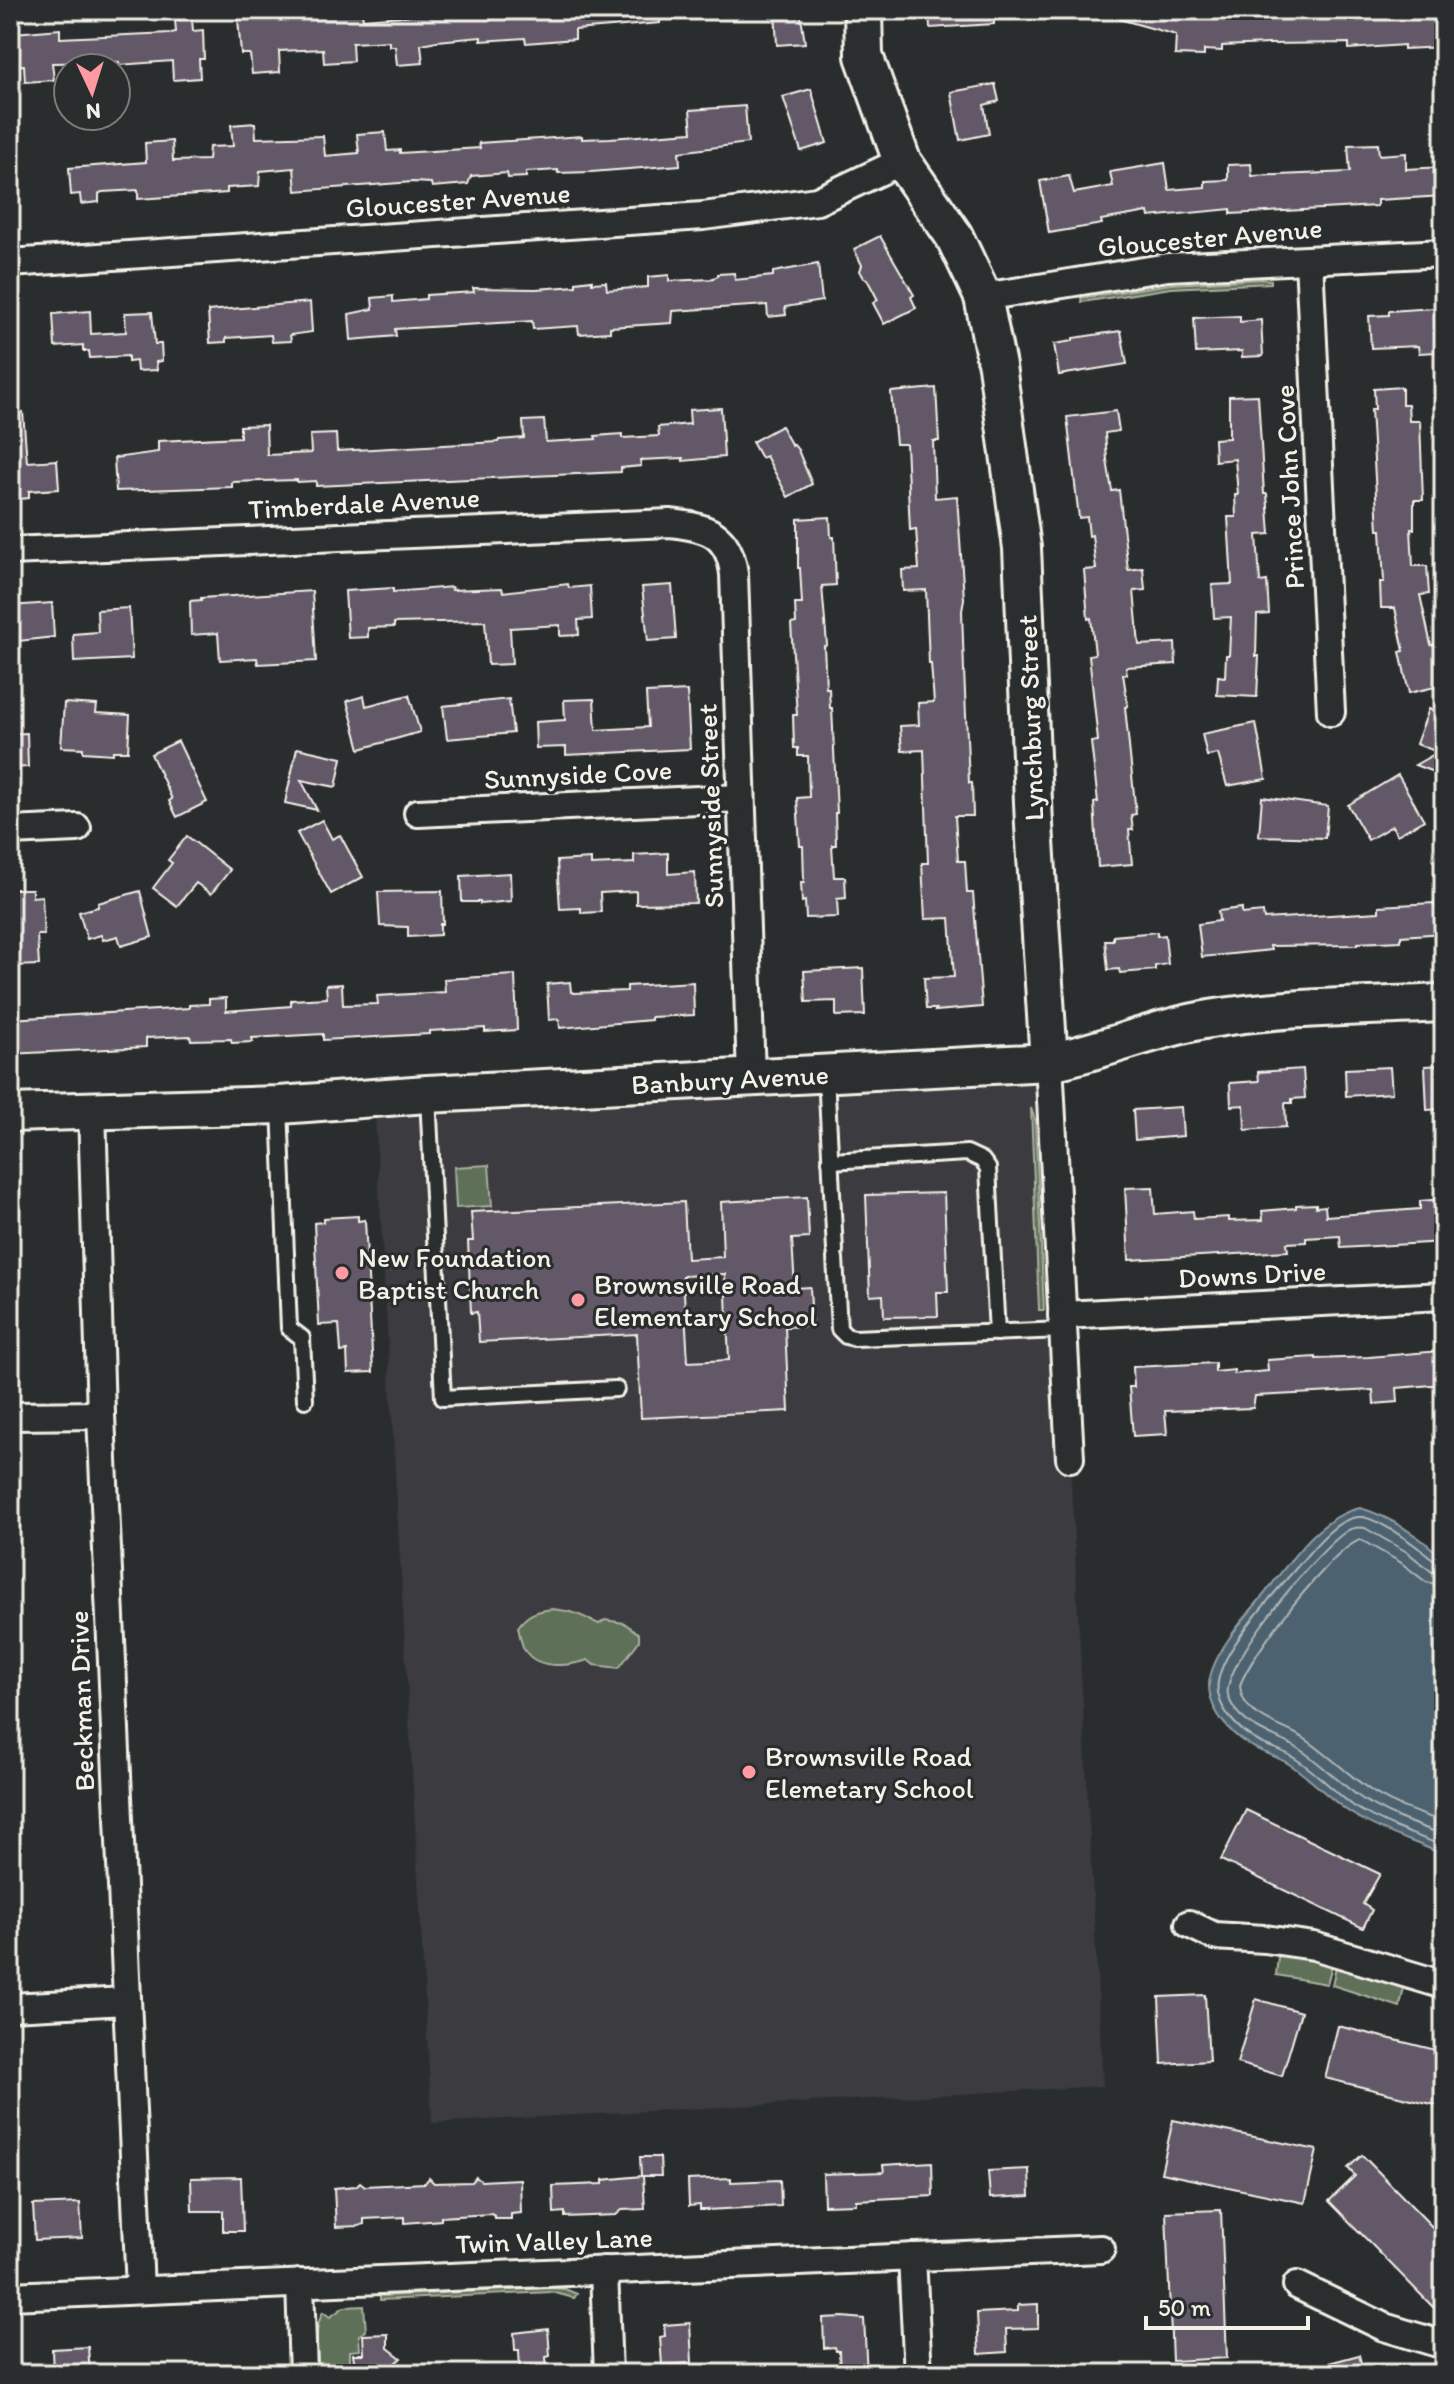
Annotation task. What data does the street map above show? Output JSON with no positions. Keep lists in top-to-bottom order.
{
  "streets": {
    "street": [
      "Gloucester Avenue",
      "Prince John Cove",
      "Timberdale Avenue",
      "Lynchburg Street",
      "Sunnyside Cove",
      "Sunnyside Street",
      "Banbury Avenue",
      "Downs Drive",
      "Beckman Drive",
      "Twin Valley Lane"
    ]
  },
  "crossings": [
    ["Gloucester Avenue", "Prince John Cove"],
    ["Gloucester Avenue", "Lynchburg Street"],
    ["Timberdale Avenue", "Sunnyside Street"],
    ["Lynchburg Street", "Banbury Avenue"],
    ["Lynchburg Street", "Downs Drive"],
    ["Sunnyside Cove", "Sunnyside Street"],
    ["Sunnyside Street", "Banbury Avenue"],
    ["Banbury Avenue", "Beckman Drive"],
    ["Beckman Drive", "Twin Valley Lane"]
  ],
  "places": ["New Foundation Baptist Church", "Brownsville Road Elementary School", "Brownsville Road Elemetary School"],
  "scale_bar": "50 m",
  "north": "bottom"
}
